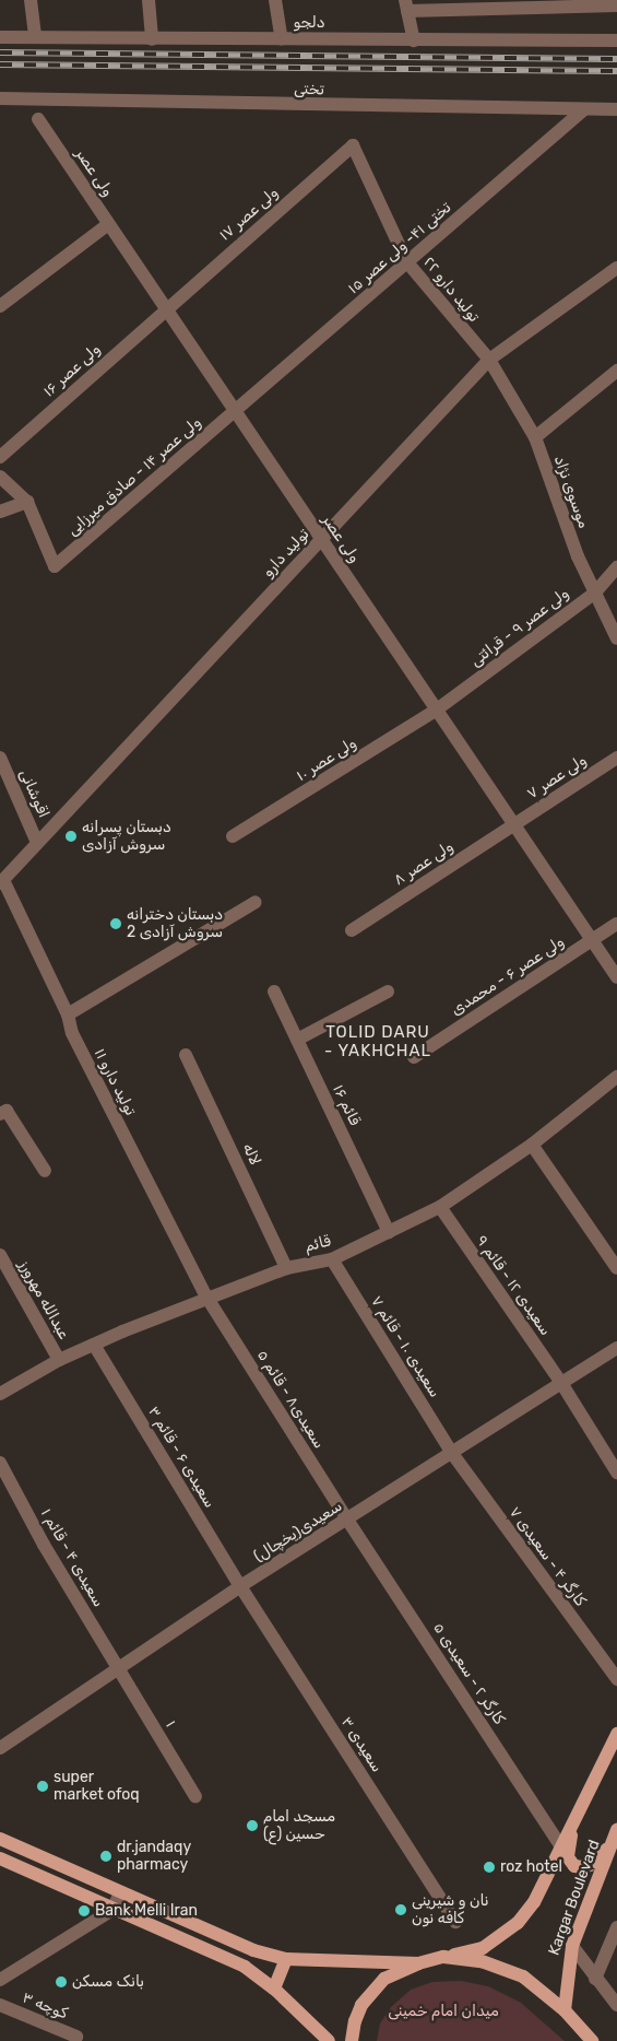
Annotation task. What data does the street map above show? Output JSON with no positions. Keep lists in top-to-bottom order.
{
  "streets": {
    "main road": ["Kargar Boulevard"],
    "street": [
      "دلجو",
      "تختی",
      "ولی عصر",
      "ولی عصر ۱۷",
      "تختی ۴۱- ولی عصر ۱۵",
      "تولید دارو ۲۲",
      "ولی عصر ۱۶",
      "ولی عصر ۱۴ - صادق میرزایی",
      "موسوی نژاد",
      "تولید دارو",
      "ولی عصر ۹ - قرائتی",
      "ولی عصر ۱۰",
      "ولی عصر ۷",
      "اقوشانی",
      "ولی عصر ۸",
      "ولی عصر ۶ - محمدی",
      "تولید دارو ۱۱",
      "قائم ۱۶",
      "لاله",
      "قائم",
      "سعیدی ۱۲ - قائم ۹",
      "عبدالله مهرورز",
      "سعیدی ۱۰ - قائم ۷",
      "سعیدی۸ - قائم ۵",
      "سعیدی ۶ - قائم ۳",
      "سعیدی(یخچال)",
      "کارگر ۴ - سعیدی ۷",
      "سعیدی ۴ - قائم ۱",
      "کارگر ۲ - سعیدی ۵",
      "۱",
      "سعیدی ۳",
      "کوچه ۳"
    ]
  },
  "crossings": [
    ["تختی", "تختی ۴۱- ولی عصر ۱۵"],
    ["ولی عصر", "ولی عصر ۱۷"],
    ["ولی عصر", "تختی ۴۱- ولی عصر ۱۵"],
    ["ولی عصر", "ولی عصر ۱۶"],
    ["ولی عصر", "ولی عصر ۱۴ - صادق میرزایی"],
    ["ولی عصر", "تولید دارو"],
    ["ولی عصر", "ولی عصر ۹ - قرائتی"],
    ["ولی عصر", "ولی عصر ۱۰"],
    ["ولی عصر", "ولی عصر ۷"],
    ["ولی عصر", "ولی عصر ۸"],
    ["ولی عصر", "ولی عصر ۶ - محمدی"],
    ["ولی عصر ۱۷", "تولید دارو ۲۲"],
    ["ولی عصر ۱۷", "ولی عصر ۱۶"],
    ["تختی ۴۱- ولی عصر ۱۵", "تولید دارو ۲۲"],
    ["تختی ۴۱- ولی عصر ۱۵", "ولی عصر ۱۴ - صادق میرزایی"],
    ["تولید دارو ۲۲", "موسوی نژاد"],
    ["تولید دارو ۲۲", "تولید دارو"],
    ["موسوی نژاد", "تولید دارو"],
    ["موسوی نژاد", "ولی عصر ۹ - قرائتی"],
    ["تولید دارو", "اقوشانی"],
    ["تولید دارو", "تولید دارو ۱۱"],
    ["ولی عصر ۹ - قرائتی", "ولی عصر ۱۰"],
    ["ولی عصر ۷", "ولی عصر ۸"],
    ["تولید دارو ۱۱", "قائم"],
    ["تولید دارو ۱۱", "سعیدی۸ - قائم ۵"],
    ["قائم ۱۶", "قائم"],
    ["لاله", "قائم"],
    ["قائم", "سعیدی ۱۲ - قائم ۹"],
    ["قائم", "عبدالله مهرورز"],
    ["قائم", "سعیدی ۱۰ - قائم ۷"],
    ["قائم", "سعیدی۸ - قائم ۵"],
    ["قائم", "سعیدی ۶ - قائم ۳"],
    ["سعیدی ۱۲ - قائم ۹", "سعیدی(یخچال)"],
    ["سعیدی ۱۰ - قائم ۷", "سعیدی(یخچال)"],
    ["سعیدی ۱۰ - قائم ۷", "کارگر ۴ - سعیدی ۷"],
    ["سعیدی۸ - قائم ۵", "سعیدی(یخچال)"],
    ["سعیدی۸ - قائم ۵", "کارگر ۲ - سعیدی ۵"],
    ["سعیدی ۶ - قائم ۳", "سعیدی(یخچال)"],
    ["سعیدی ۶ - قائم ۳", "سعیدی ۳"],
    ["سعیدی(یخچال)", "کارگر ۴ - سعیدی ۷"],
    ["سعیدی(یخچال)", "سعیدی ۴ - قائم ۱"],
    ["سعیدی(یخچال)", "کارگر ۲ - سعیدی ۵"],
    ["سعیدی(یخچال)", "۱"],
    ["سعیدی(یخچال)", "سعیدی ۳"],
    ["سعیدی ۴ - قائم ۱", "۱"],
    ["کارگر ۲ - سعیدی ۵", "Kargar Boulevard"]
  ],
  "districts": ["TOLID DARU - YAKHCHAL"],
  "parks": ["میدان امام خمینی"],
  "places": [
    "دبستان پسرانه سروش آزادی",
    "دبستان دخترانه سروش آزادی 2",
    "super market ofoq",
    "مسجد امام حسین (ع)",
    "dr.jandaqy pharmacy",
    "roz hotel",
    "نان و شیرینی کافه نون",
    "Bank Melli Iran",
    "بانک مسکن"
  ]
}
